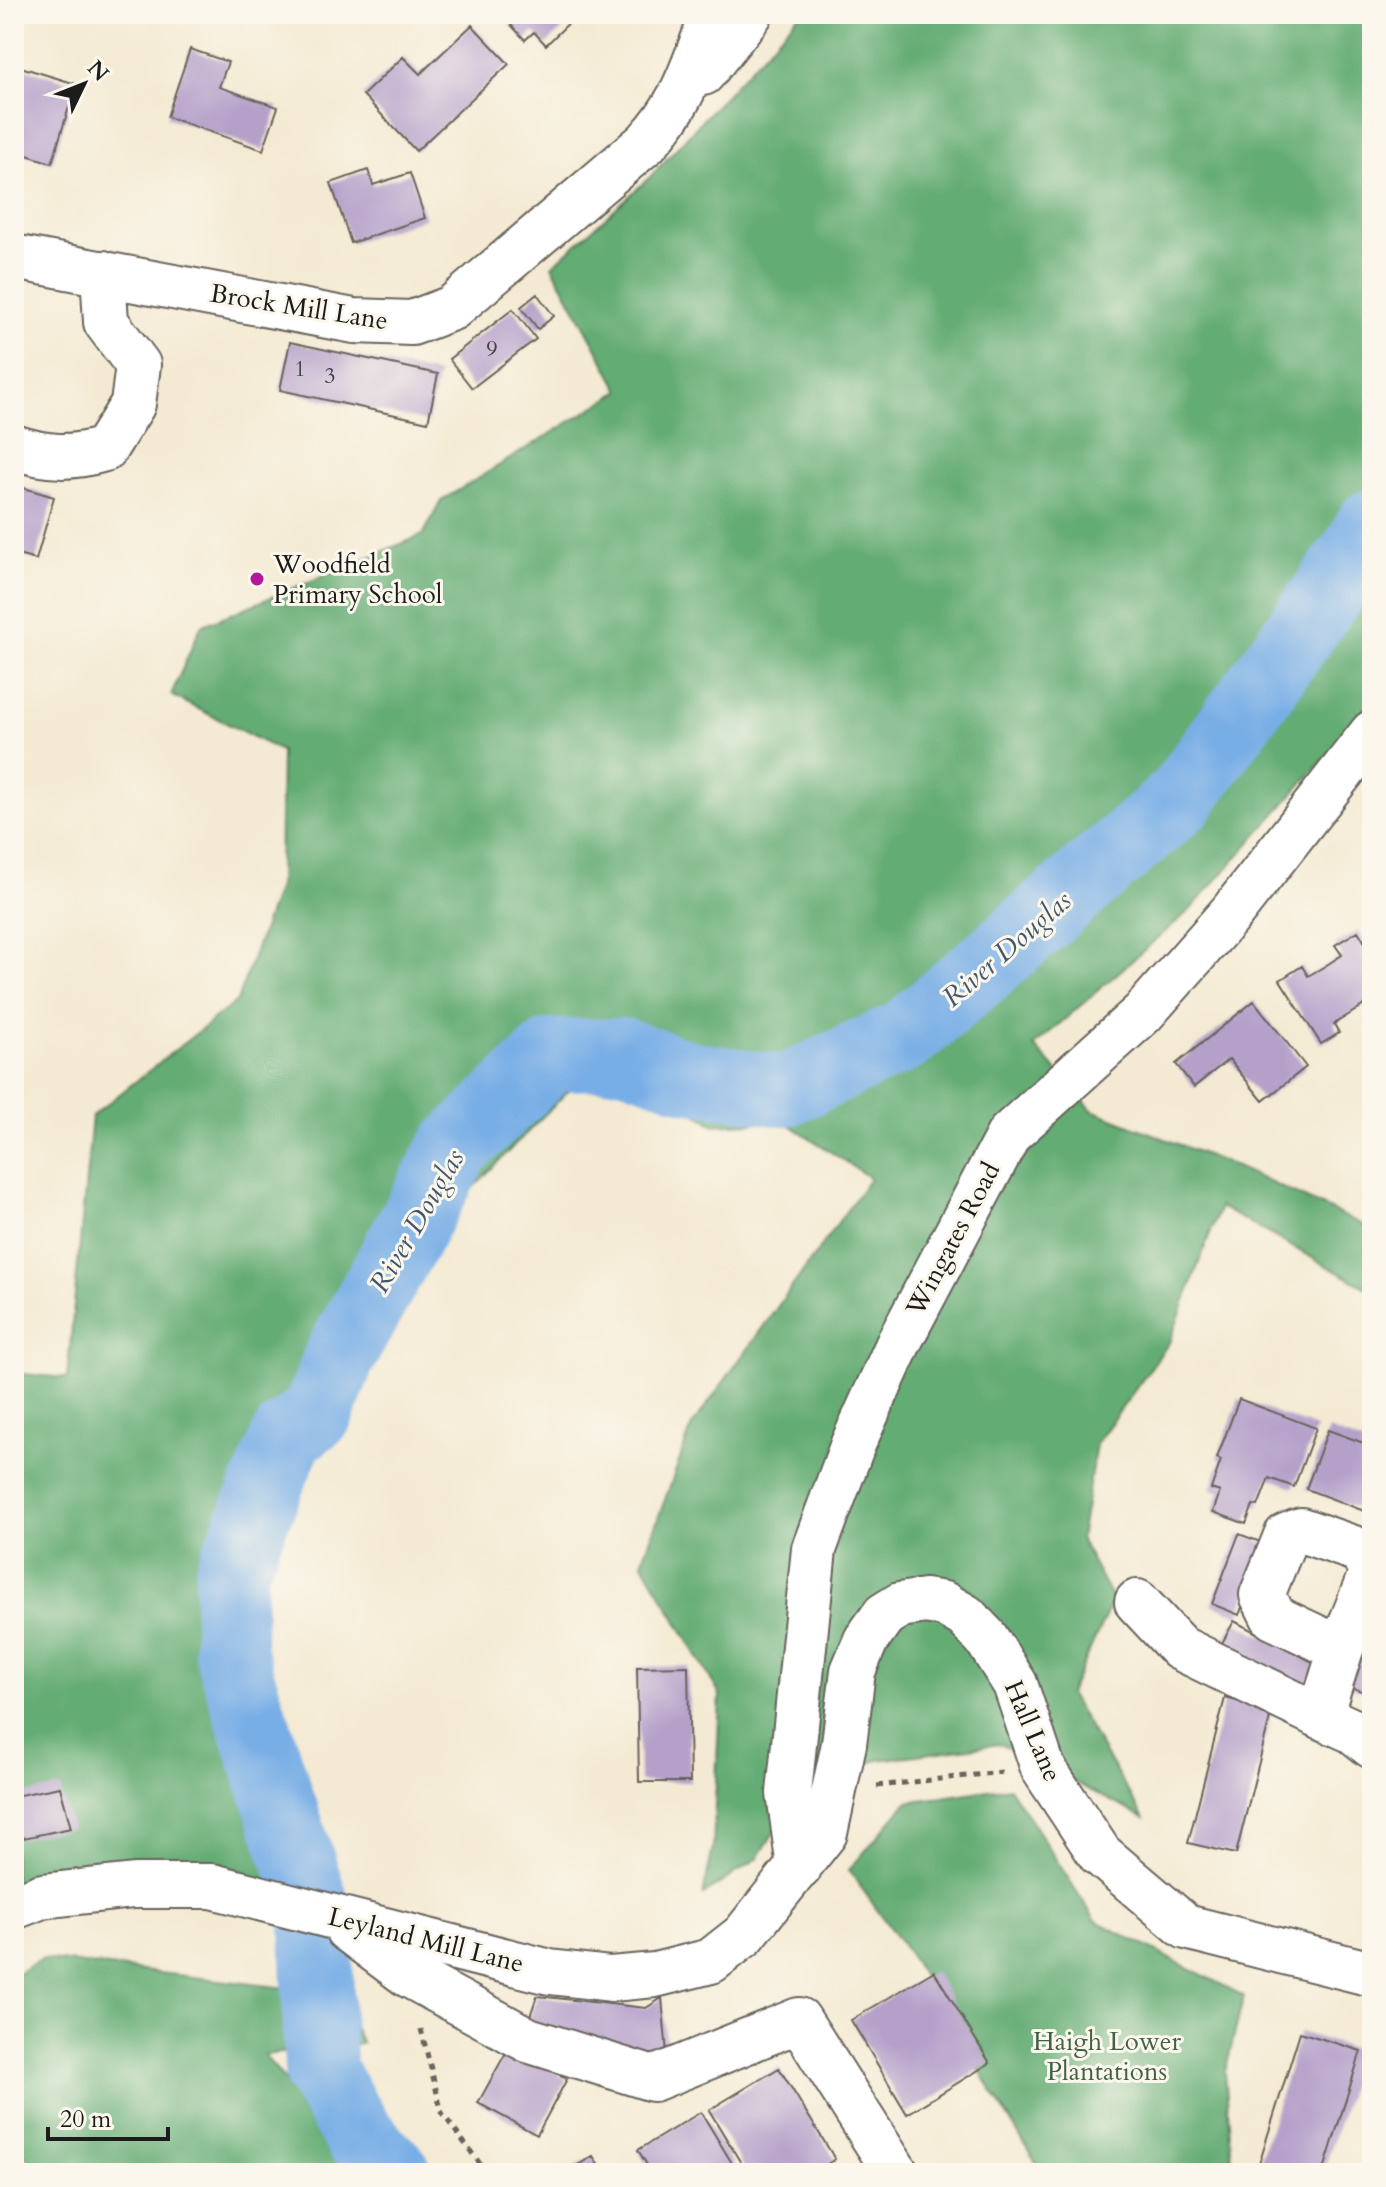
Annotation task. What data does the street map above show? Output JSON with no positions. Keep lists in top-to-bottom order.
{
  "streets": {
    "street": [
      "Brock Mill Lane",
      "Wingates Road",
      "Hall Lane",
      "Leyland Mill Lane"
    ]
  },
  "crossings": [
    ["Wingates Road", "Hall Lane"],
    ["Wingates Road", "Leyland Mill Lane"],
    ["Hall Lane", "Leyland Mill Lane"]
  ],
  "water": ["River Douglas"],
  "parks": ["Haigh Lower Plantations"],
  "places": ["Woodfield Primary School"],
  "house_numbers": ["9", "1", "3"],
  "scale_bar": "20 m",
  "north": "top right"
}
